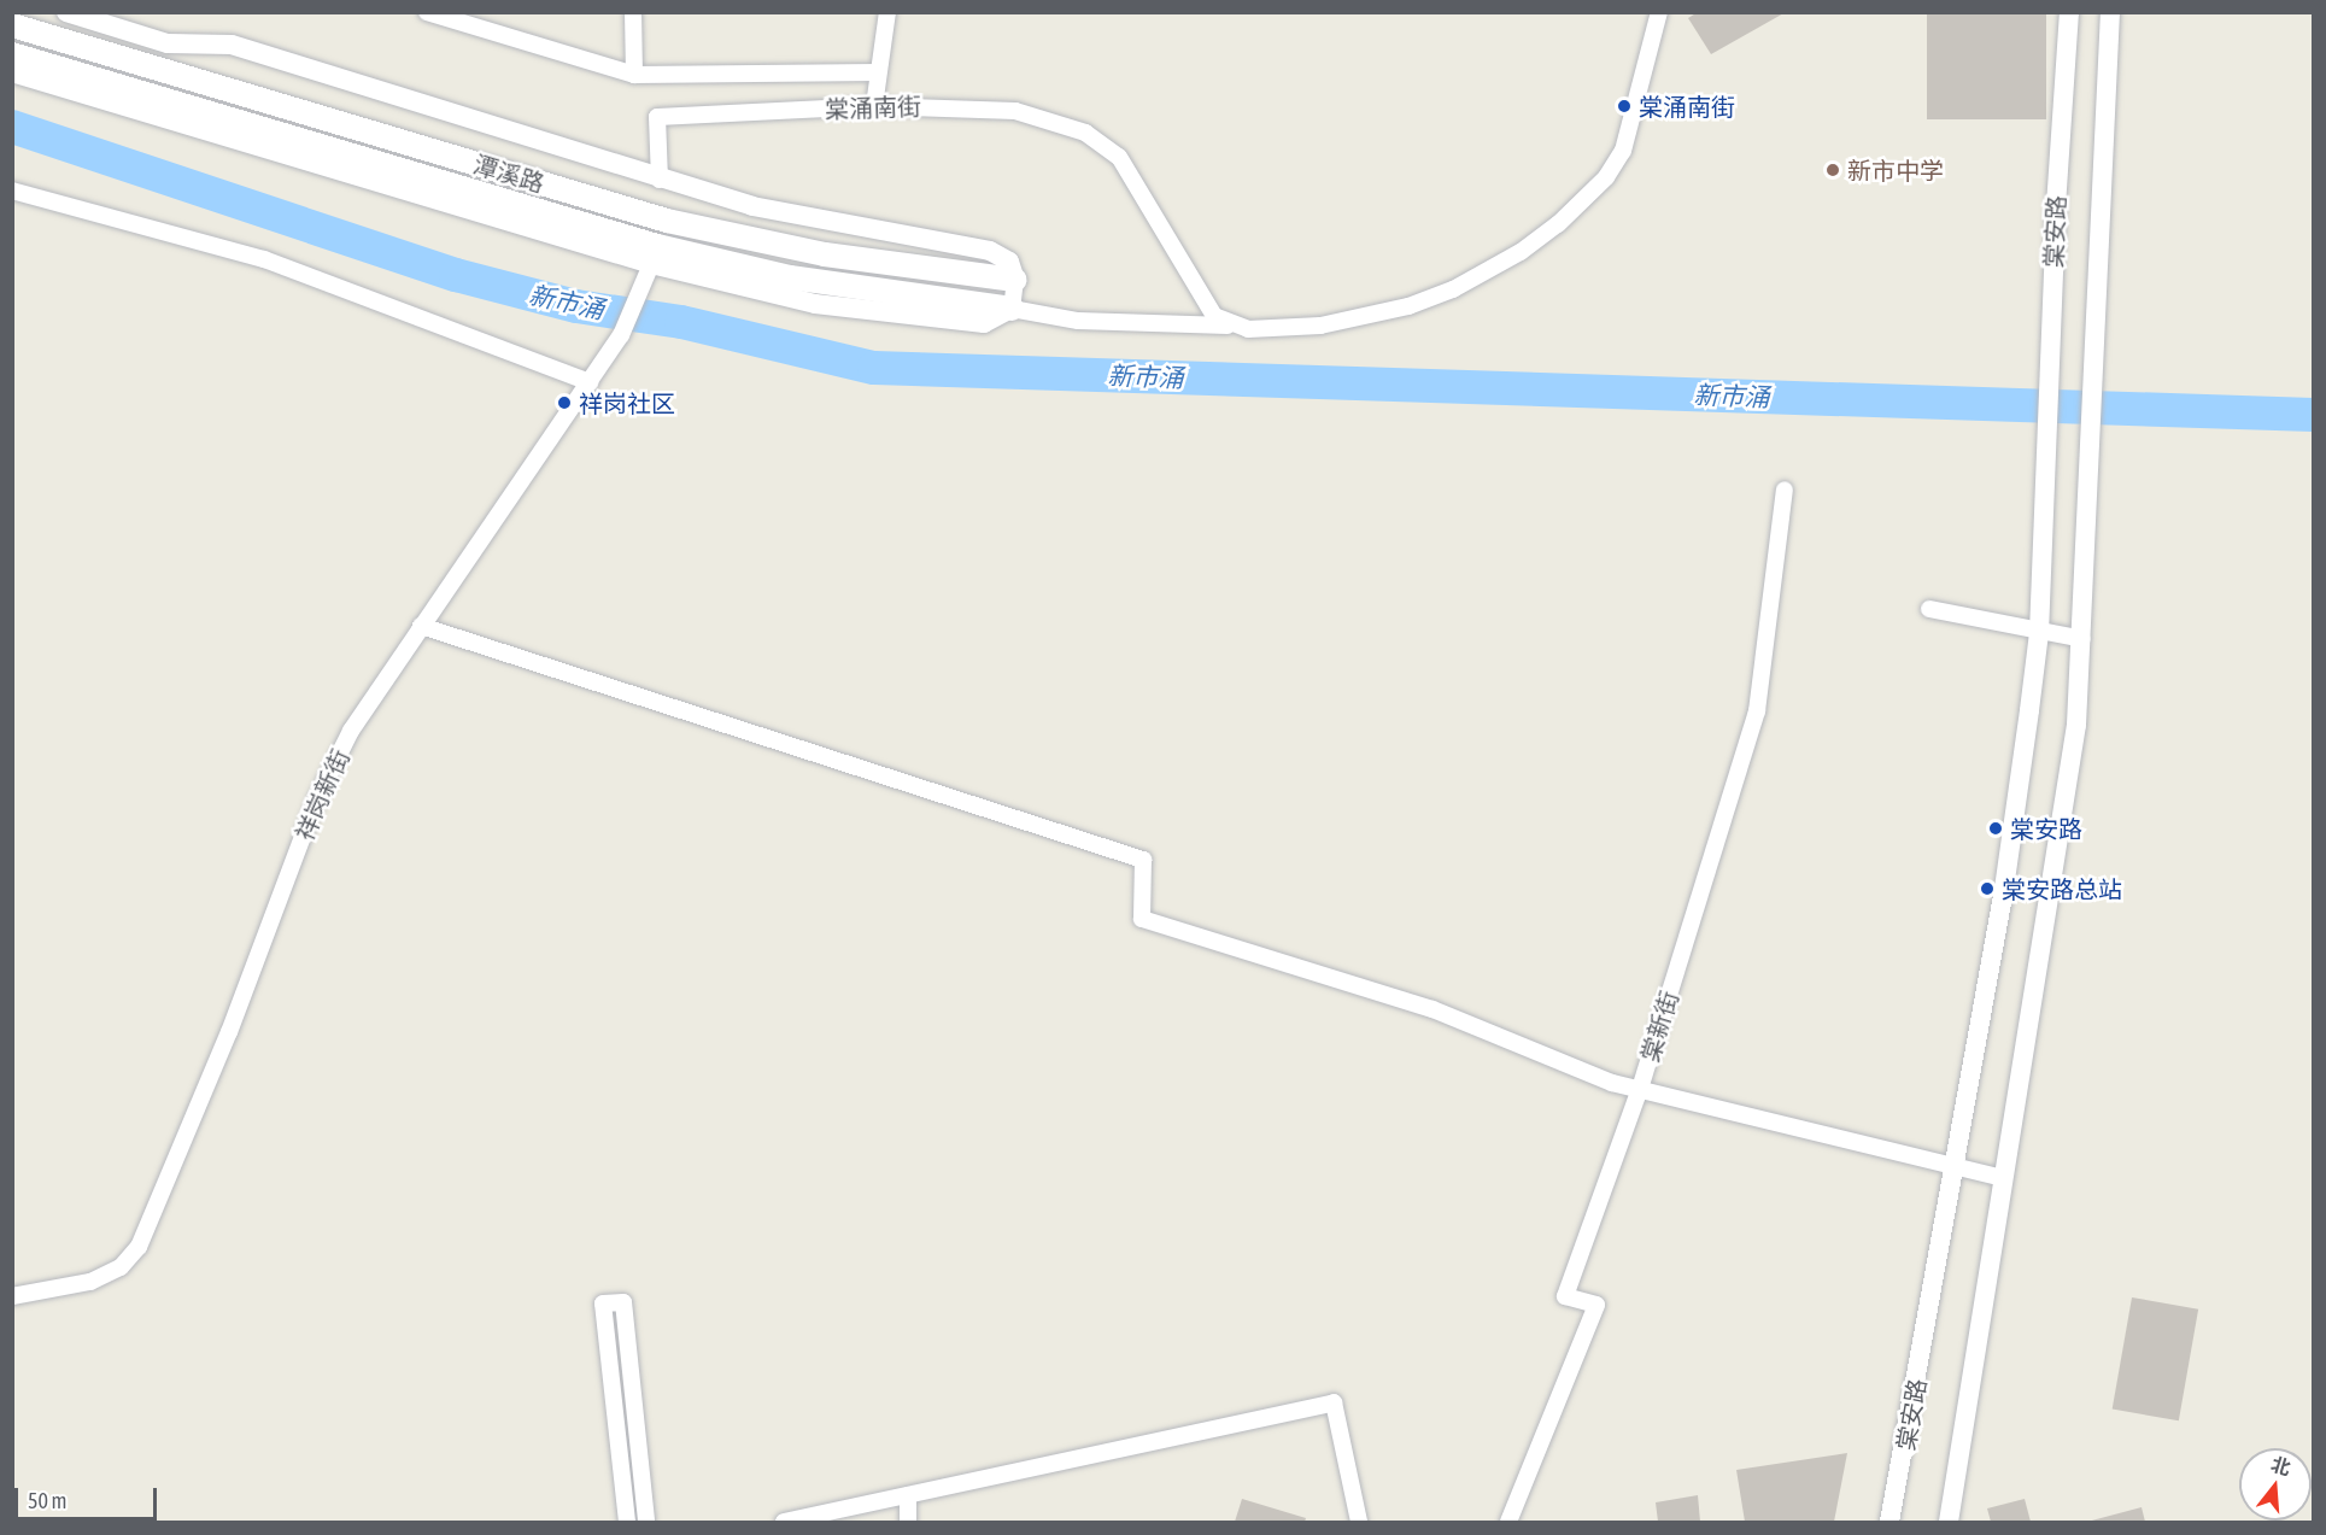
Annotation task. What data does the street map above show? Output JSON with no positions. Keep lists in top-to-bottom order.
{
  "streets": {
    "main road": ["潭溪路"],
    "street": [
      "棠涌南街",
      "棠安路",
      "祥岗新街",
      "棠新街"
    ]
  },
  "water": ["新市涌"],
  "places": [
    "棠涌南街",
    "新市中学",
    "祥岗社区",
    "棠安路",
    "棠安路总站"
  ],
  "scale_bar": "50 m",
  "north": "top"
}
